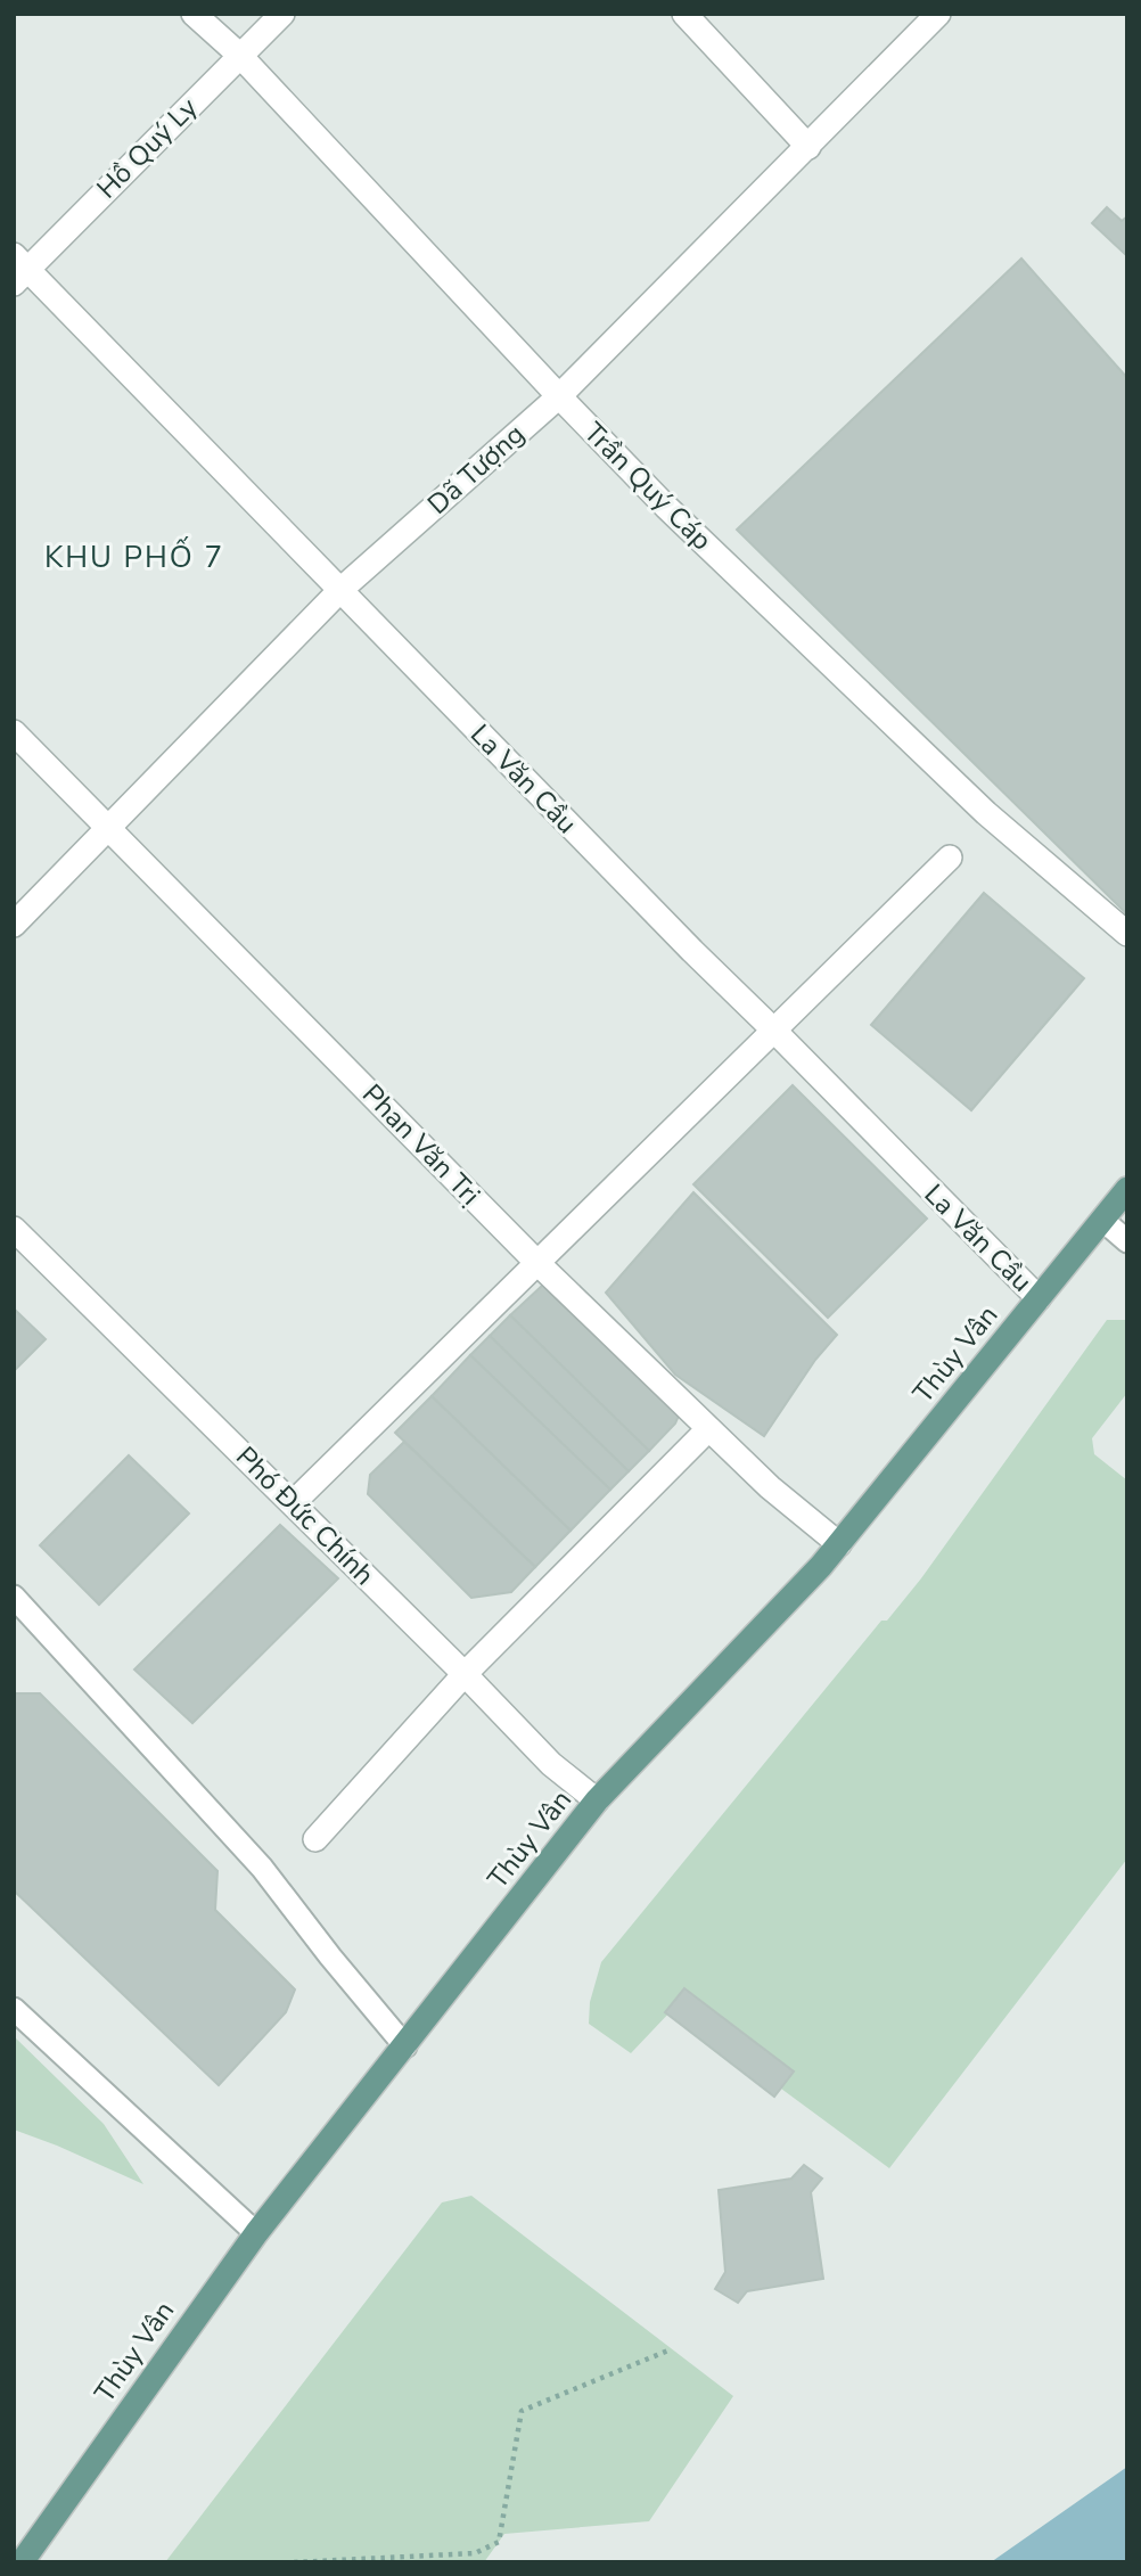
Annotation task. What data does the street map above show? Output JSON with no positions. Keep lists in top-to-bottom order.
{
  "streets": {
    "main road": ["Thùy Vân"],
    "street": [
      "Hồ Quý Ly",
      "Dã Tượng",
      "Trần Quý Cáp",
      "La Văn Cầu",
      "Phan Văn Trị",
      "Phó Đức Chính"
    ]
  },
  "crossings": [
    ["Hồ Quý Ly", "Trần Quý Cáp"],
    ["Hồ Quý Ly", "La Văn Cầu"],
    ["Dã Tượng", "Trần Quý Cáp"],
    ["Dã Tượng", "La Văn Cầu"],
    ["Dã Tượng", "Phan Văn Trị"],
    ["La Văn Cầu", "Thùy Vân"],
    ["Phan Văn Trị", "Thùy Vân"],
    ["Thùy Vân", "Phó Đức Chính"]
  ],
  "districts": ["KHU PHỐ 7"]
}
